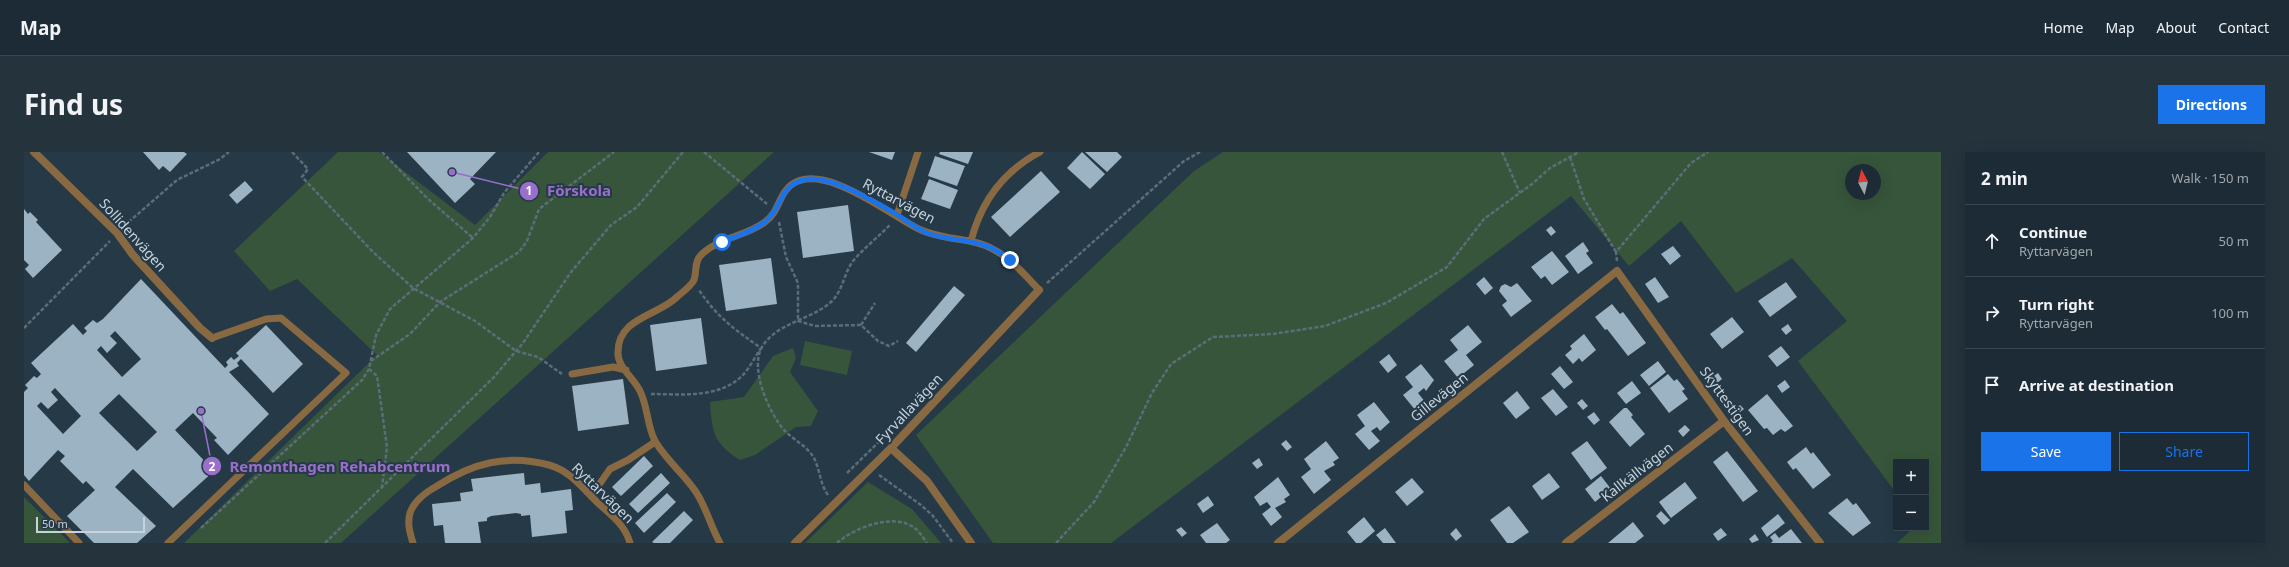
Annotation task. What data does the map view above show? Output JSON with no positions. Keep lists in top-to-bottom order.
{
  "streets": {
    "street": [
      "Sollidenvägen",
      "Gillevägen",
      "Skyttestigen",
      "Fyrvallavägen",
      "Kallkällvägen"
    ],
    "lane": ["Ryttarvägen"]
  },
  "crossings": [
    ["Ryttarvägen", "Fyrvallavägen"],
    ["Gillevägen", "Skyttestigen"],
    ["Skyttestigen", "Kallkällvägen"]
  ],
  "places": ["Förskola", "Remonthagen Rehabcentrum"],
  "scale_bar": "50 m",
  "north": "top",
  "page": {
    "header": "Map",
    "nav": [
      "Home",
      "Map",
      "About",
      "Contact"
    ],
    "title": "Find us",
    "buttons": [
      "Directions",
      ["Save", "Share"]
    ],
    "heading": ["2 min", "Walk · 150 m"],
    "list": [
      ["Continue", "Ryttarvägen", "50 m"],
      ["Turn right", "Ryttarvägen", "100 m"],
      "Arrive at destination"
    ],
    "map_buttons": ["+", "−"],
    "scale": "50 m"
  }
}
